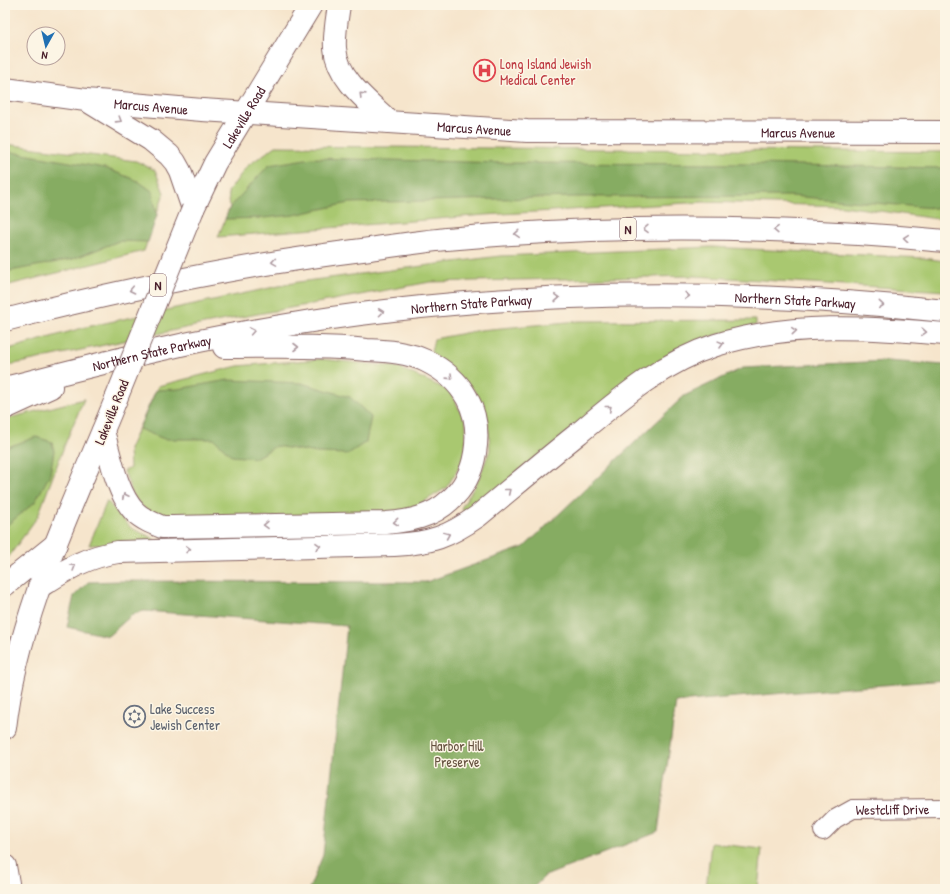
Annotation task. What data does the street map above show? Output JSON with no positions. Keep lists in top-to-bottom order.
{
  "streets": {
    "main road": [
      "Marcus Avenue",
      "Lakeville Road",
      "N",
      "Northern State Parkway"
    ],
    "street": ["Westcliff Drive"]
  },
  "crossings": [
    ["Marcus Avenue", "Lakeville Road"]
  ],
  "parks": ["Harbor Hill Preserve"],
  "places": {
    "hospital": ["Long Island Jewish Medical Center"],
    "synagogue": ["Lake Success Jewish Center"]
  },
  "north": "bottom"
}
